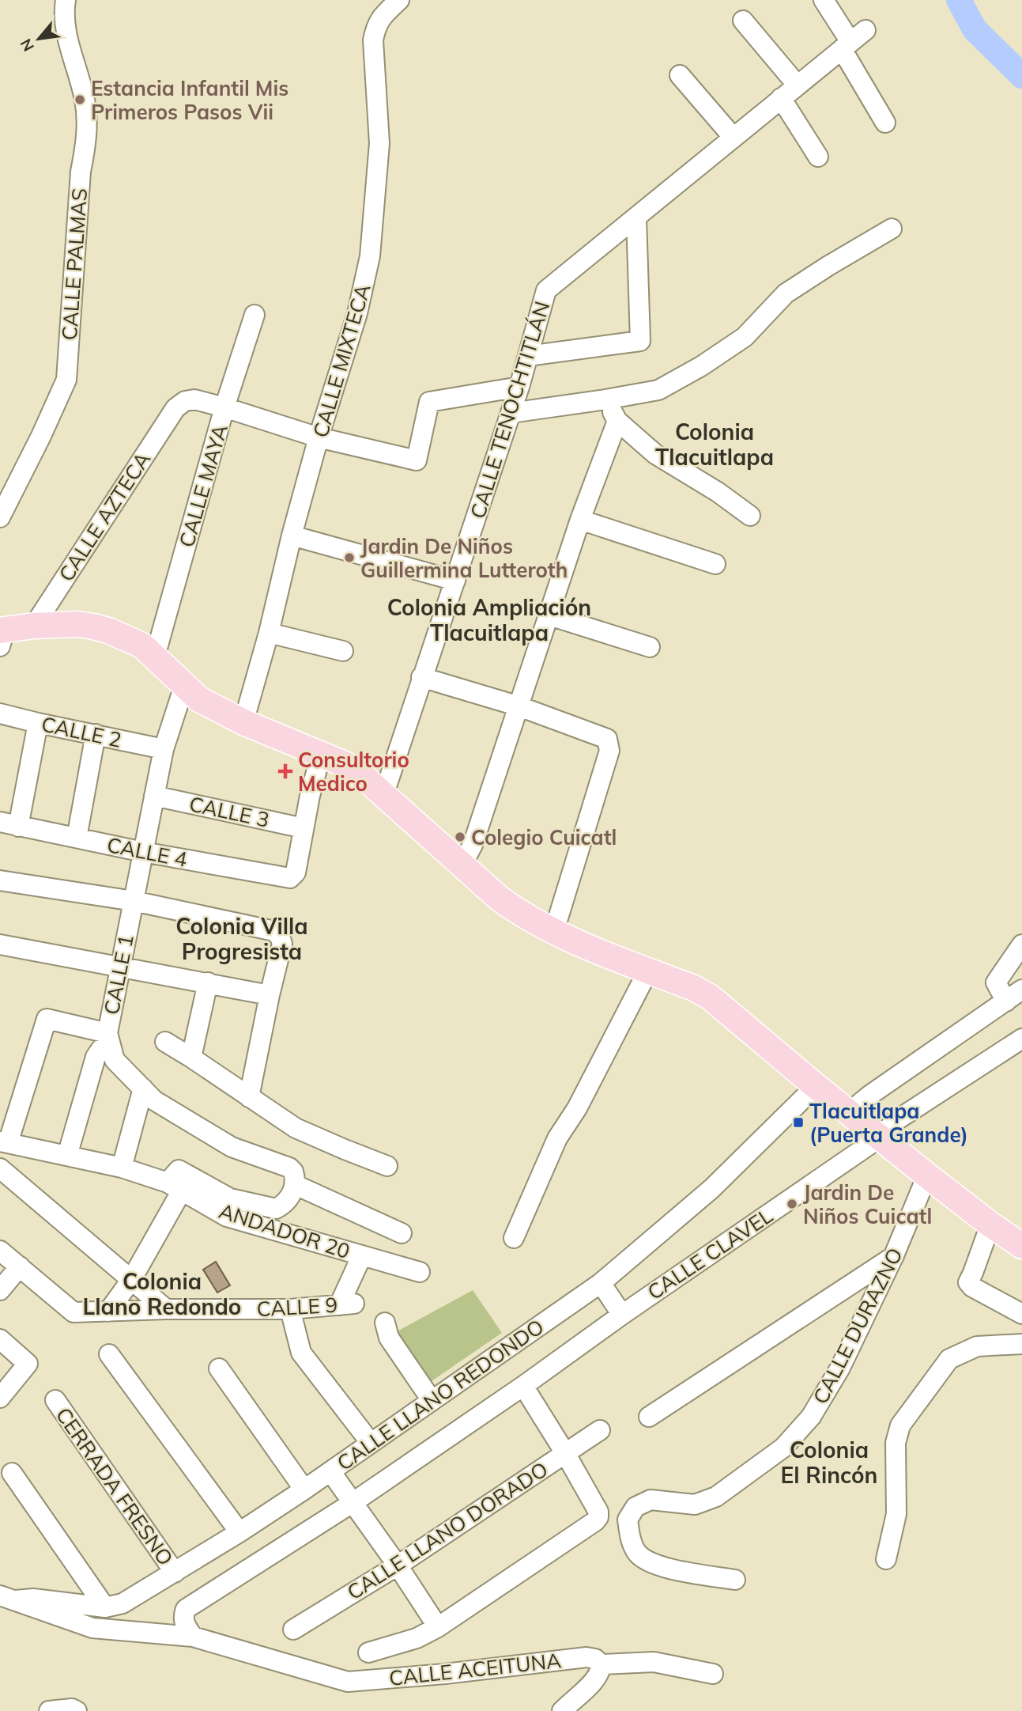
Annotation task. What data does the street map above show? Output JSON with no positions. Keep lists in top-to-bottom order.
{
  "streets": {
    "street": [
      "CALLE PALMAS",
      "CALLE MIXTECA",
      "CALLE TENOCHTITLÁN",
      "CALLE MAYA",
      "CALLE AZTECA",
      "CALLE 2",
      "CALLE 3",
      "CALLE 4",
      "CALLE 1",
      "ANDADOR 20",
      "CALLE CLAVEL",
      "CALLE 9",
      "CALLE DURAZNO",
      "CALLE LLANO REDONDO",
      "CERRADA FRESNO",
      "CALLE LLANO DORADO",
      "CALLE ACEITUNA"
    ]
  },
  "crossings": [
    ["CALLE MAYA", "CALLE AZTECA"],
    ["CALLE 2", "CALLE 1"],
    ["CALLE 3", "CALLE 4"],
    ["CALLE 3", "CALLE 1"],
    ["CALLE 4", "CALLE 1"],
    ["ANDADOR 20", "CALLE 9"],
    ["CALLE CLAVEL", "CALLE LLANO REDONDO"],
    ["CALLE LLANO REDONDO", "CERRADA FRESNO"],
    ["CALLE LLANO REDONDO", "CALLE ACEITUNA"]
  ],
  "districts": [
    "Colonia Tlacuitlapa",
    "Colonia Ampliación Tlacuitlapa",
    "Colonia Villa Progresista",
    "Colonia Llano Redondo",
    "Colonia El Rincón"
  ],
  "places": {
    "other": [
      "Estancia Infantil Mis Primeros Pasos Vii",
      "Jardin De Niños Guillermina Lutteroth",
      "Colegio Cuicatl",
      "Jardin De Niños Cuicatl"
    ],
    "health": ["Consultorio Medico"],
    "transit": ["Tlacuitlapa (Puerta Grande)"]
  },
  "north": "bottom left"
}
